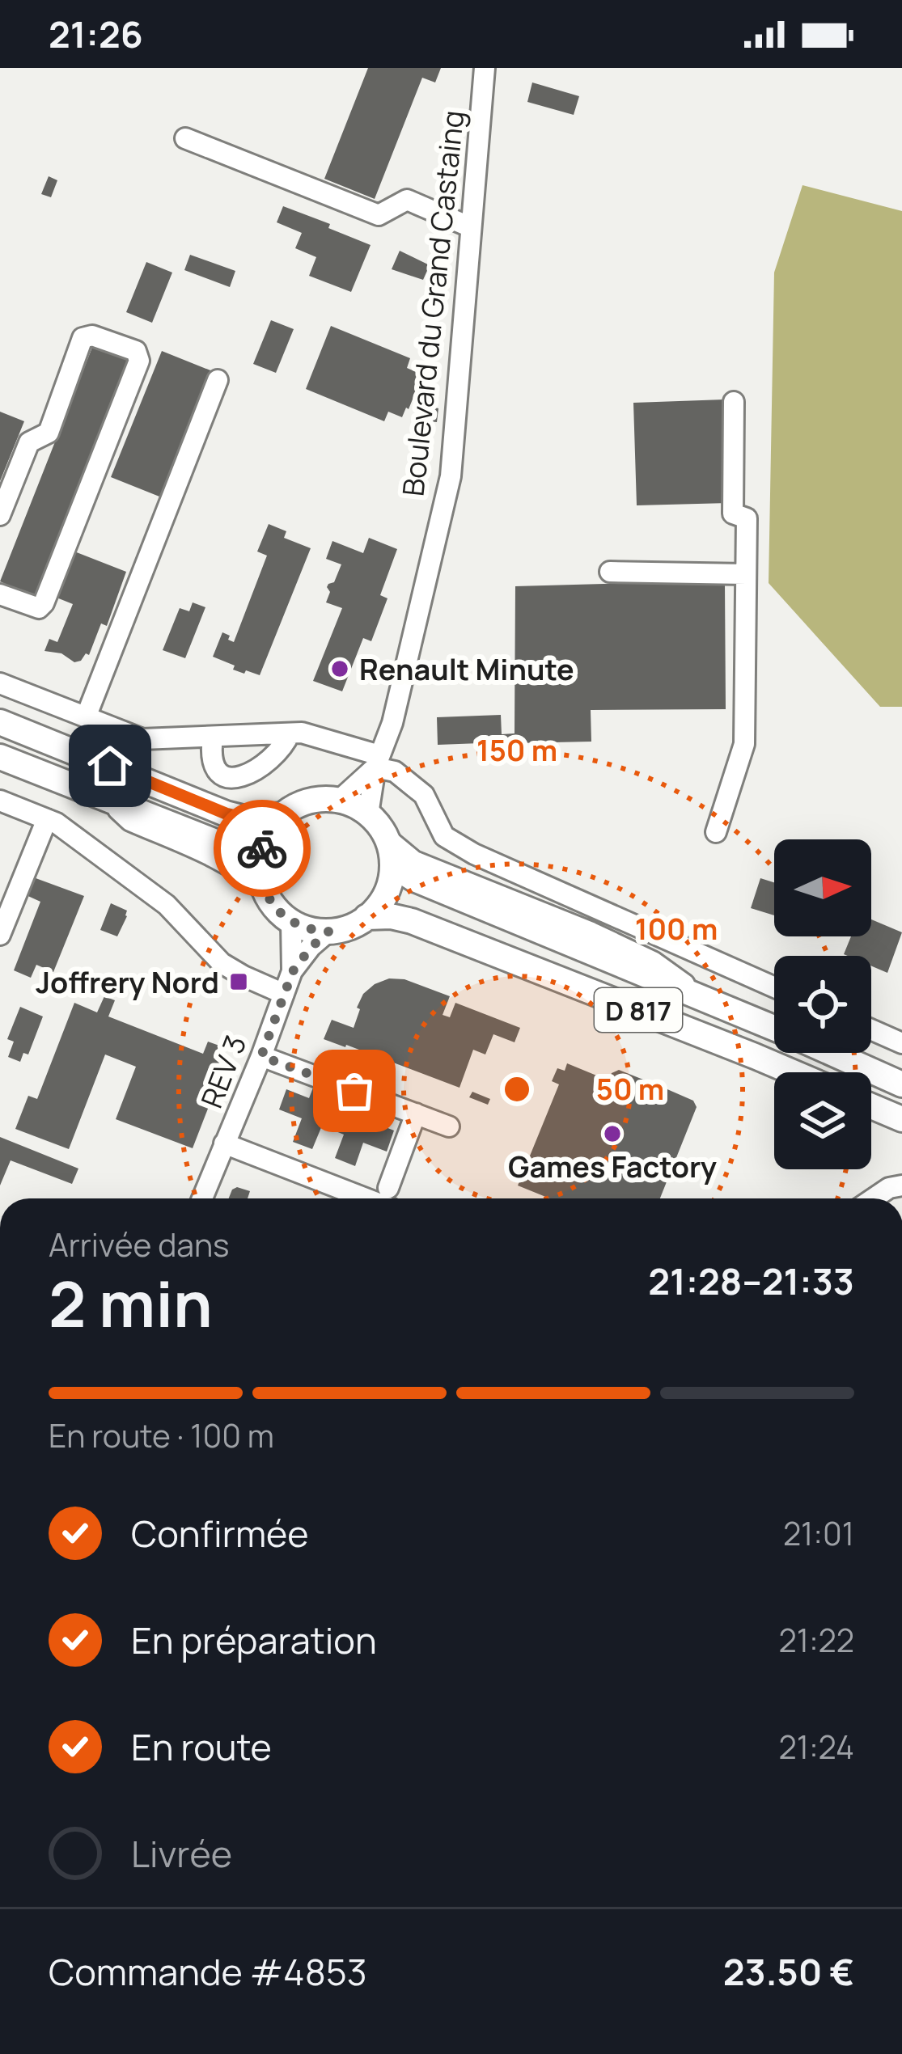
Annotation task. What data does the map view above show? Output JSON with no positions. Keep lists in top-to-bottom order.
{
  "streets": {
    "main road": ["D 817"],
    "street": ["Boulevard du Grand Castaing"]
  },
  "crossings": [
    ["Boulevard du Grand Castaing", "D 817"]
  ],
  "places": {
    "other": ["Renault Minute", "Games Factory"],
    "transit": ["Joffrery Nord"]
  },
  "north": "right",
  "page": {
    "status": "21:26",
    "heading": ["2 min", "Arrivée dans", "21:28–21:33"],
    "panel": ["Commande #4853", "23.50 €"],
    "bar": "En route · 100 m",
    "list": [
      ["Confirmée", "21:01"],
      ["En préparation", "21:22"],
      ["En route", "21:24"],
      "Livrée"
    ]
  },
  "rings": ["150 m", "100 m", "50 m"]
}
